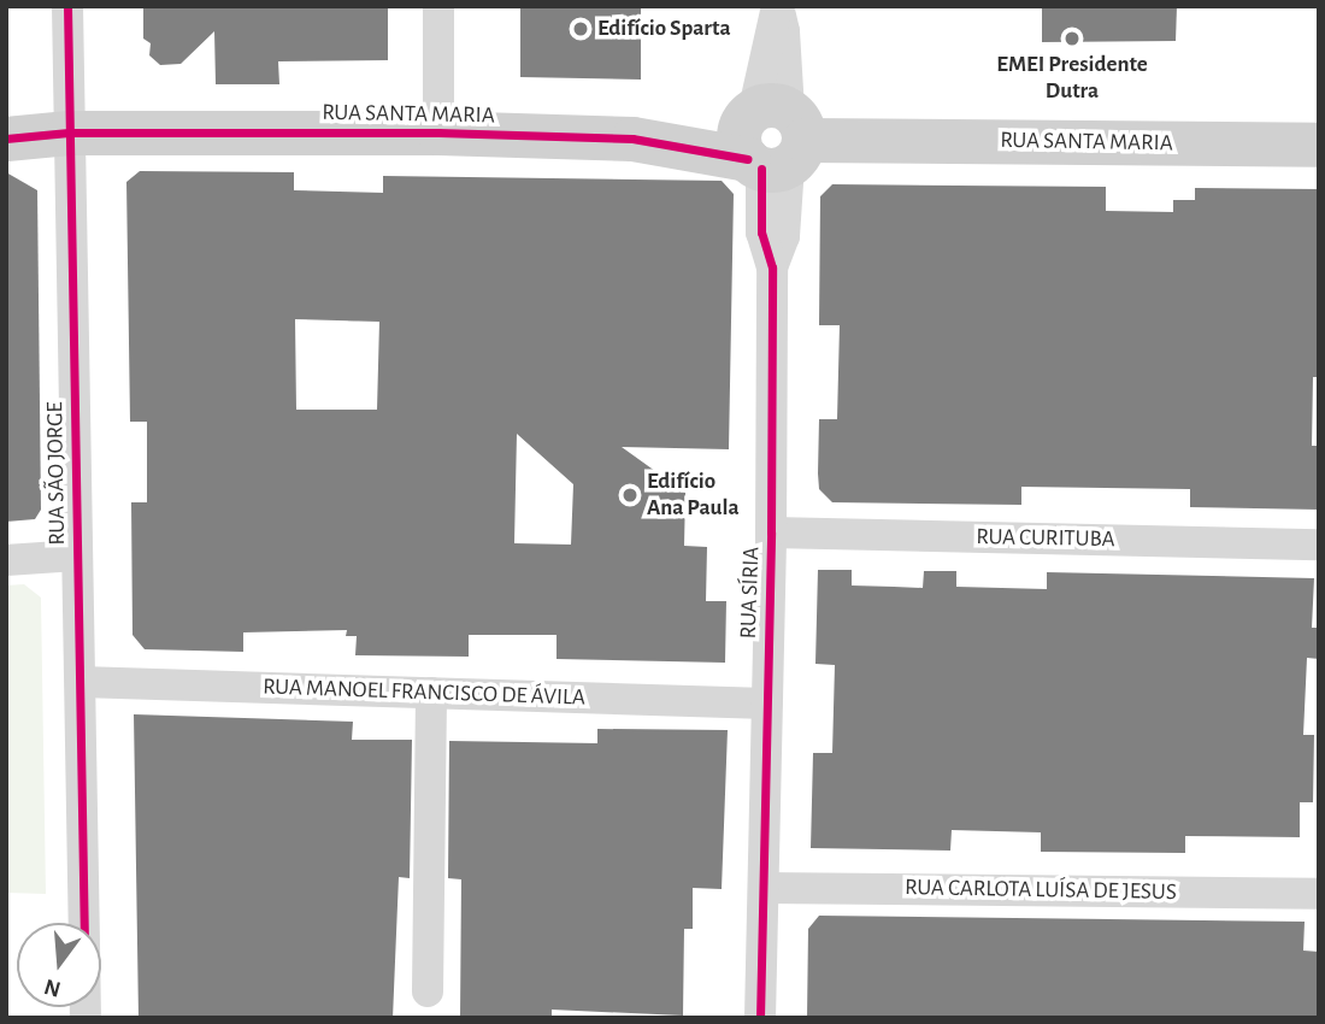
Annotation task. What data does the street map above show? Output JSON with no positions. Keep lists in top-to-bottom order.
{
  "streets": {
    "street": [
      "RUA SANTA MARIA",
      "RUA SÃO JORGE",
      "RUA CURITUBA",
      "RUA SÍRIA",
      "RUA MANOEL FRANCISCO DE ÁVILA",
      "RUA CARLOTA LUÍSA DE JESUS"
    ]
  },
  "crossings": [
    ["RUA SANTA MARIA", "RUA SÃO JORGE"],
    ["RUA SANTA MARIA", "RUA SÍRIA"],
    ["RUA SÃO JORGE", "RUA MANOEL FRANCISCO DE ÁVILA"],
    ["RUA CURITUBA", "RUA SÍRIA"],
    ["RUA SÍRIA", "RUA MANOEL FRANCISCO DE ÁVILA"],
    ["RUA SÍRIA", "RUA CARLOTA LUÍSA DE JESUS"]
  ],
  "places": ["Edifício Sparta", "EMEI Presidente Dutra", "Edifício Ana Paula"],
  "north": "bottom"
}
